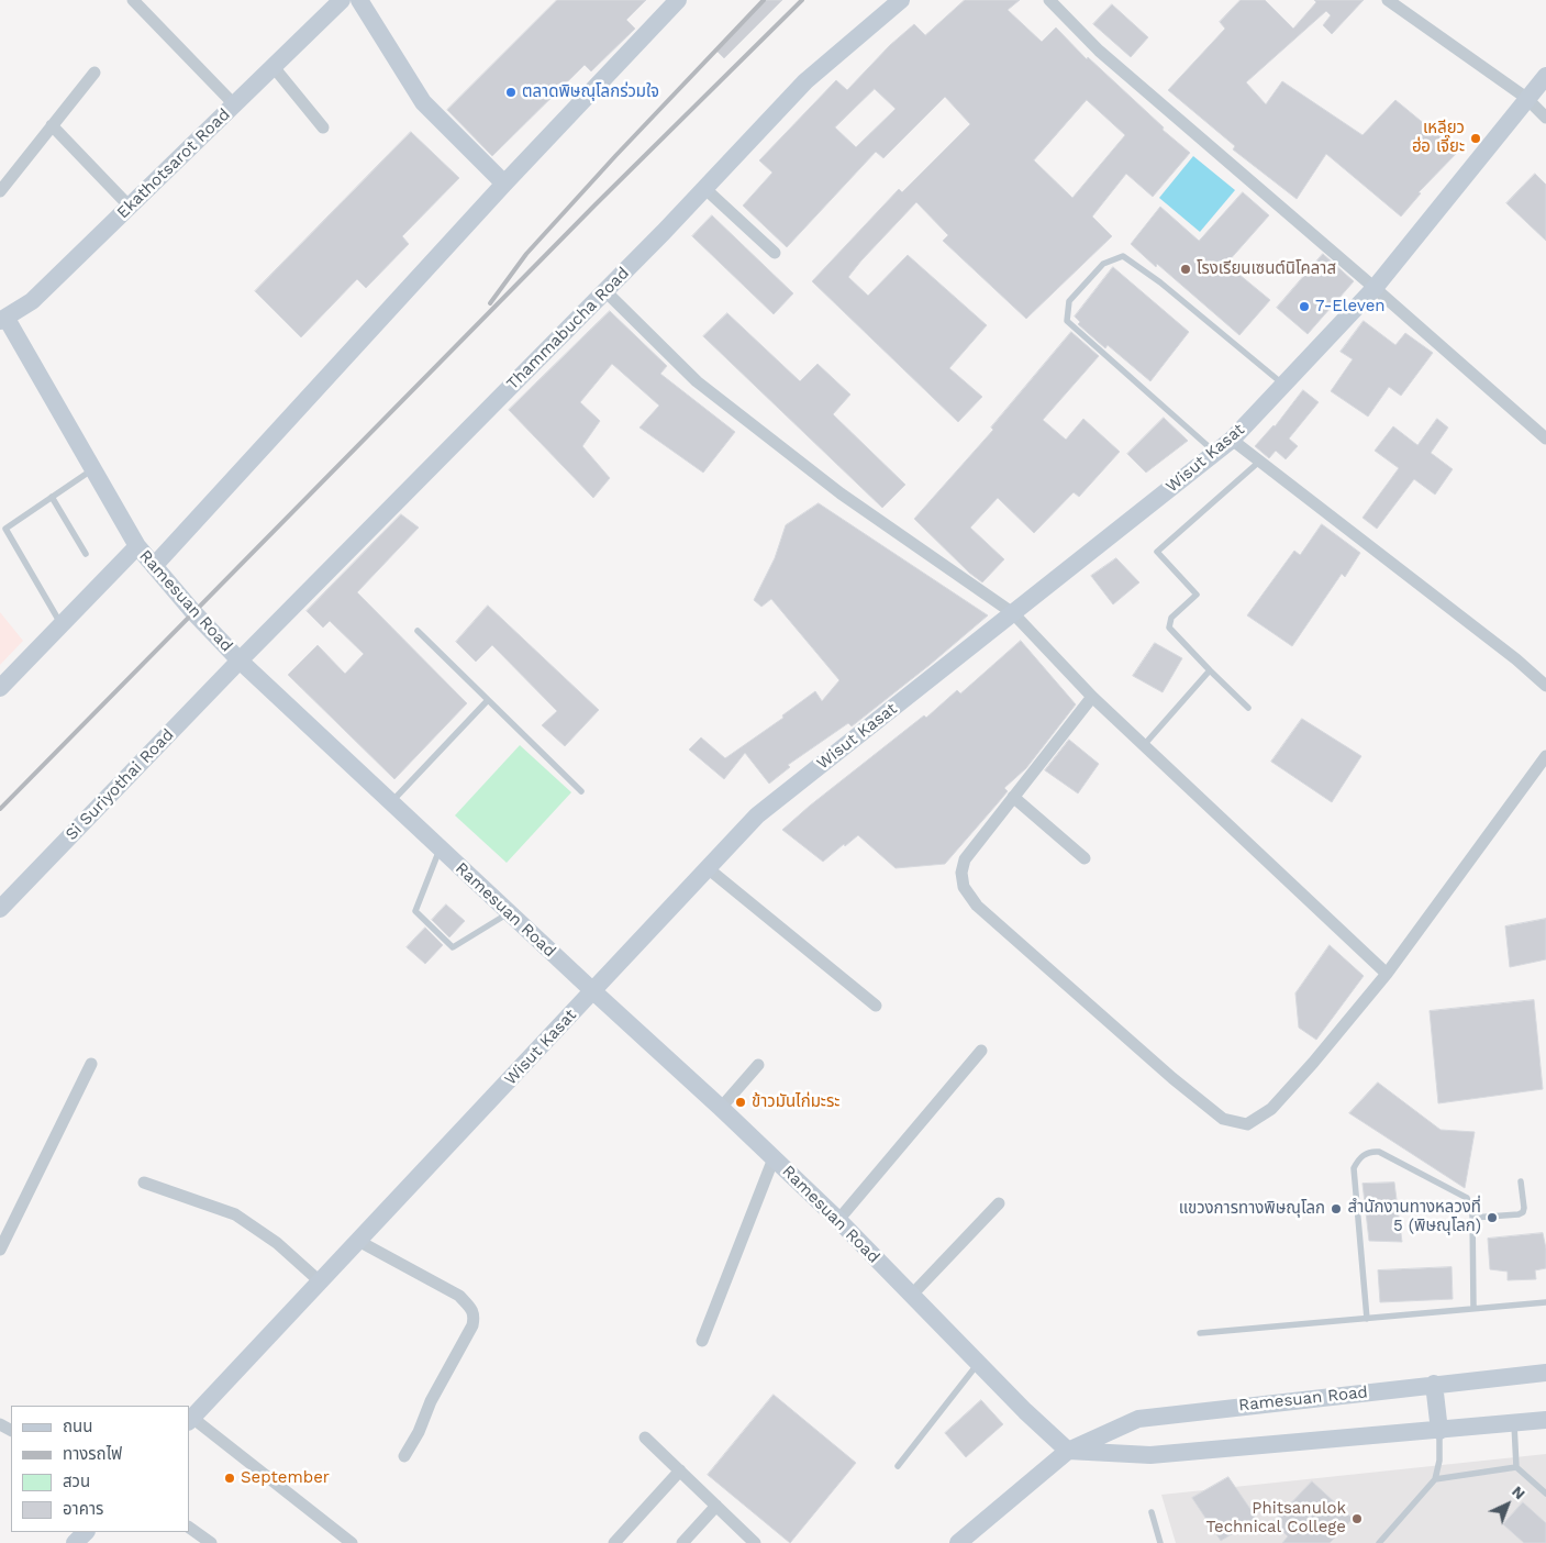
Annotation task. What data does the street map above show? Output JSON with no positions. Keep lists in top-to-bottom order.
{
  "streets": {
    "main road": [
      "Ekathotsarot Road",
      "Thammabucha Road",
      "Wisut Kasat",
      "Ramesuan Road",
      "Si Suriyothai Road"
    ]
  },
  "crossings": [
    ["Ekathotsarot Road", "Ramesuan Road"],
    ["Thammabucha Road", "Ramesuan Road"],
    ["Thammabucha Road", "Si Suriyothai Road"],
    ["Wisut Kasat", "Ramesuan Road"],
    ["Ramesuan Road", "Si Suriyothai Road"]
  ],
  "places": [
    "ตลาดพิษณุโลกร่วมใจ",
    "เหลียว ฮ่อ เจี๊ยะ",
    "โรงเรียนเซนต์นิโคลาส",
    "7-Eleven",
    "ข้าวมันไก่มะระ",
    "แขวงการทางพิษณุโลก",
    "สำนักงานทางหลวงที่ 5 (พิษณุโลก)",
    "September",
    "Phitsanulok Technical College"
  ],
  "legend": [
    "ถนน",
    "ทางรถไฟ",
    "สวน",
    "อาคาร"
  ],
  "north": "top right"
}
